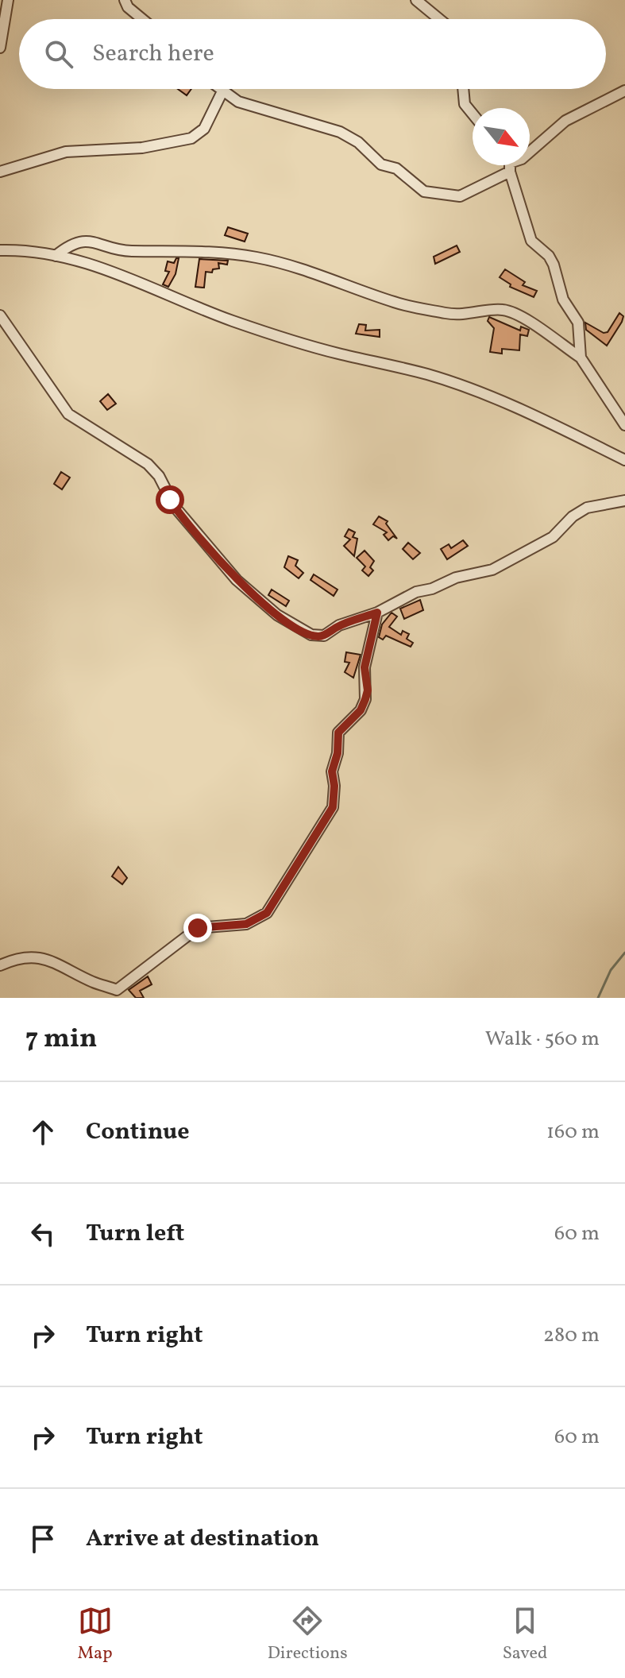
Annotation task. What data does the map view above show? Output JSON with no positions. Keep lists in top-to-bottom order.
{
  "north": "bottom right",
  "page": {
    "search": "Search here",
    "heading": ["7 min", "Walk · 560 m"],
    "list": [
      ["Continue", "160 m"],
      ["Turn left", "60 m"],
      ["Turn right", "280 m"],
      ["Turn right", "60 m"],
      "Arrive at destination"
    ],
    "nav": ["Map", "Directions", "Saved"]
  }
}
